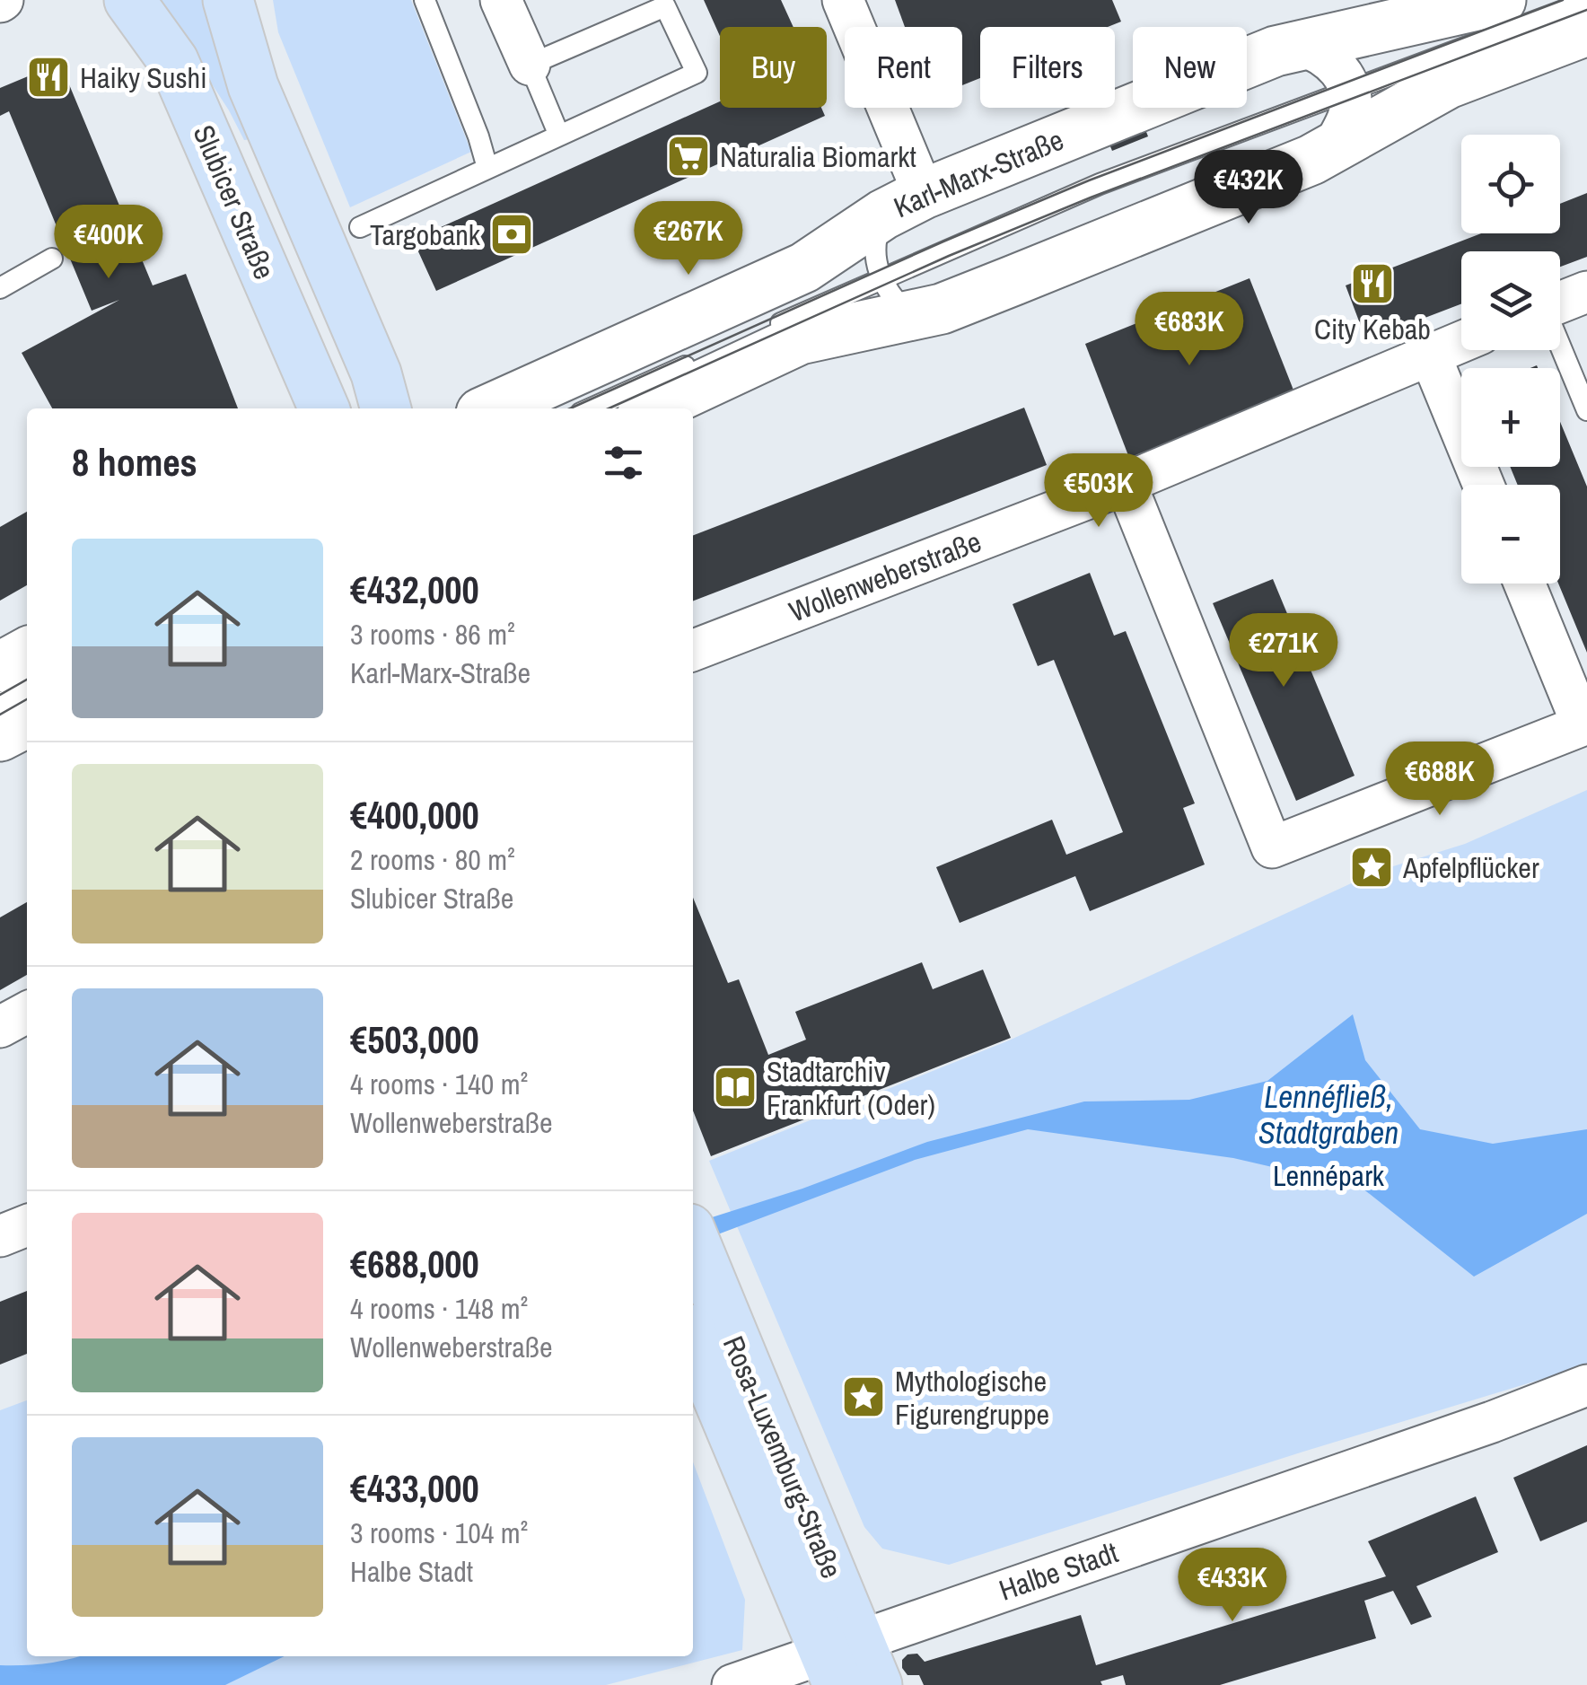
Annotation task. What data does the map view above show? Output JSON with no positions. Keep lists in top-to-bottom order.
{
  "streets": {
    "main road": ["Slubicer Straße", "Rosa-Luxemburg-Straße"],
    "street": ["Karl-Marx-Straße", "Wollenweberstraße", "Halbe Stadt"]
  },
  "crossings": [
    ["Rosa-Luxemburg-Straße", "Halbe Stadt"]
  ],
  "water": ["Lennéfließ, Stadtgraben"],
  "parks": ["Lennépark"],
  "places": {
    "restaurant": ["Haiky Sushi", "City Kebab"],
    "supermarket": ["Naturalia Biomarkt"],
    "bank": ["Targobank"],
    "place": ["Apfelpflücker", "Mythologische Figurengruppe"],
    "library": ["Stadtarchiv Frankfurt (Oder)"]
  },
  "page": {
    "chip": [
      "Buy",
      "Rent",
      "Filters",
      "New"
    ],
    "map_buttons": ["+", "−"],
    "price": [
      "€432K",
      "€267K",
      "€400K",
      "€683K",
      "€503K",
      "€271K",
      "€688K",
      "€433K"
    ],
    "heading": "8 homes",
    "list": [
      {
        "name": "€432,000",
        "note": "3 rooms · 86 m² · Karl-Marx-Straße"
      },
      {
        "name": "€400,000",
        "note": "2 rooms · 80 m² · Slubicer Straße"
      },
      {
        "name": "€503,000",
        "note": "4 rooms · 140 m² · Wollenweberstraße"
      },
      {
        "name": "€688,000",
        "note": "4 rooms · 148 m² · Wollenweberstraße"
      },
      {
        "name": "€433,000",
        "note": "3 rooms · 104 m² · Halbe Stadt"
      }
    ]
  }
}
